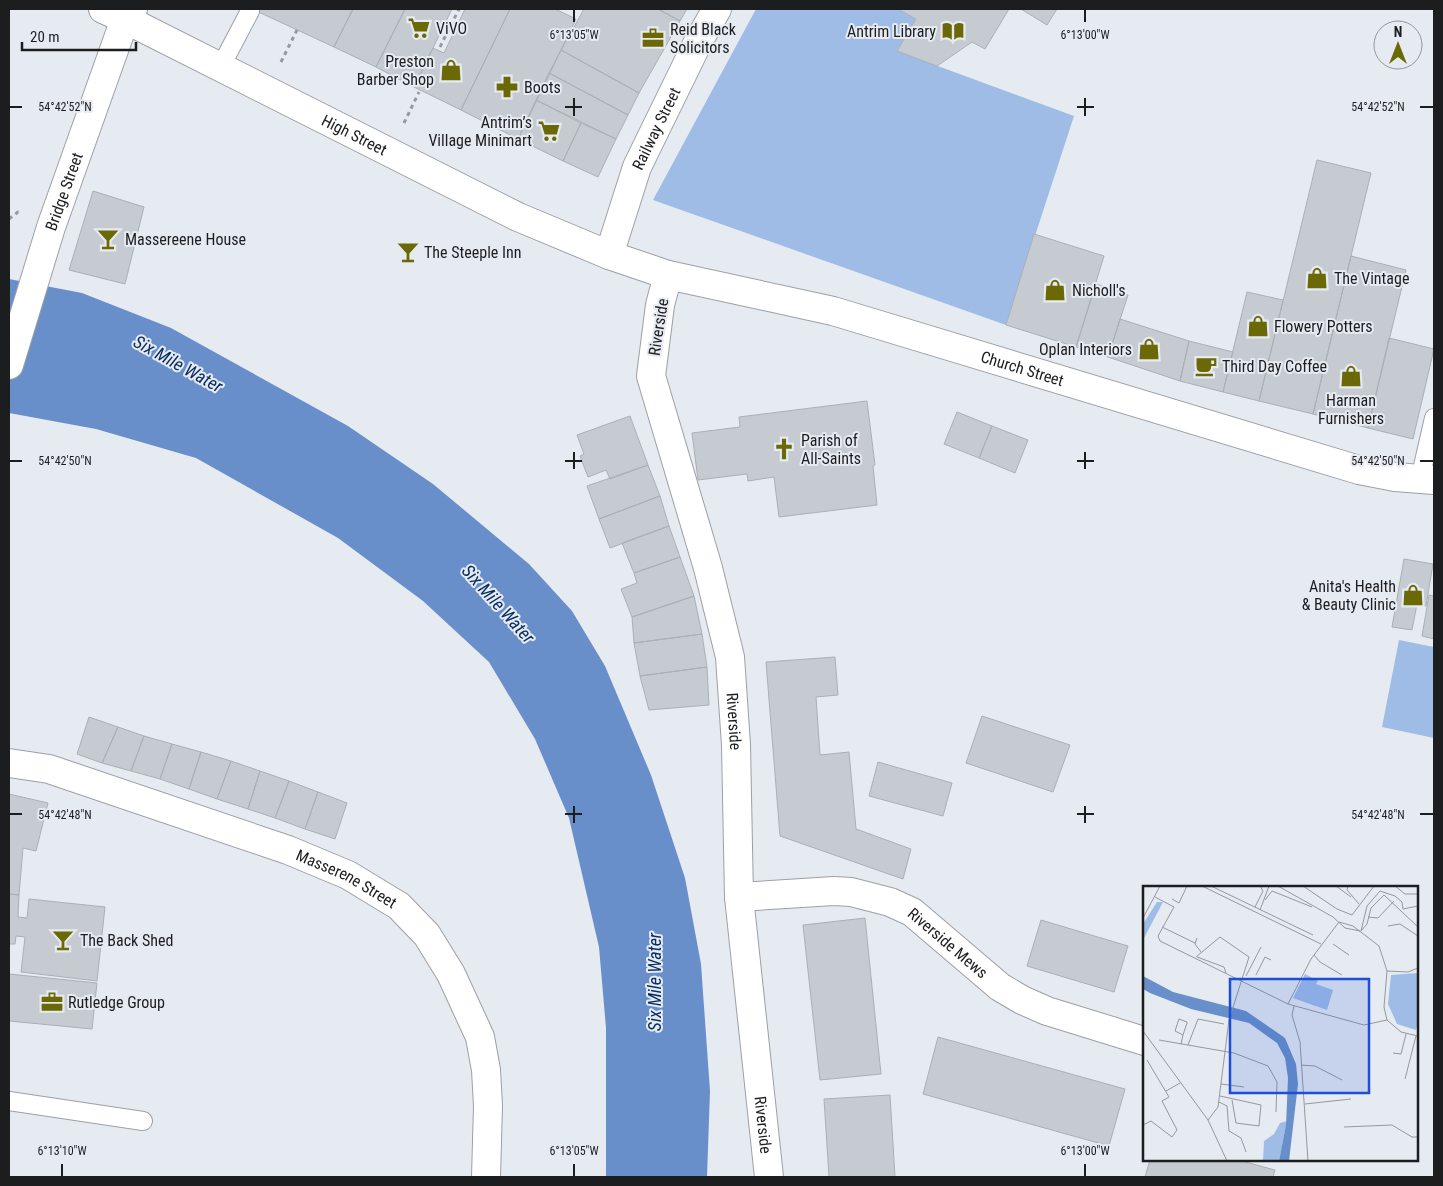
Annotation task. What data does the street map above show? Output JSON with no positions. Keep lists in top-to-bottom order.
{
  "streets": {
    "street": [
      "Railway Street",
      "High Street",
      "Bridge Street",
      "Riverside",
      "Church Street",
      "Masserene Street",
      "Riverside Mews"
    ]
  },
  "crossings": [
    ["Railway Street", "High Street"],
    ["Railway Street", "Church Street"],
    ["High Street", "Bridge Street"],
    ["High Street", "Church Street"],
    ["Riverside", "Church Street"],
    ["Riverside", "Riverside Mews"]
  ],
  "water": ["Six Mile Water"],
  "places": {
    "supermarket": ["ViVO", "Antrim’s Village Minimart"],
    "library": ["Antrim Library"],
    "office": ["Reid Black Solicitors", "Rutledge Group"],
    "shop": [
      "Preston Barber Shop",
      "The Vintage",
      "Nicholl's",
      "Flowery Potters",
      "Oplan Interiors",
      "Harman Furnishers",
      "Anita's Health & Beauty Clinic"
    ],
    "pharmacy": ["Boots"],
    "bar": ["Massereene House", "The Steeple Inn", "The Back Shed"],
    "cafe": ["Third Day Coffee"],
    "church": ["Parish of All-Saints"]
  },
  "scale_bar": "20 m",
  "north": "top",
  "coordinates": [
    "6°13'05\"W",
    "6°13'00\"W",
    "54°42'52\"N",
    "54°42'50\"N",
    "54°42'48\"N",
    "6°13'10\"W"
  ]
}
